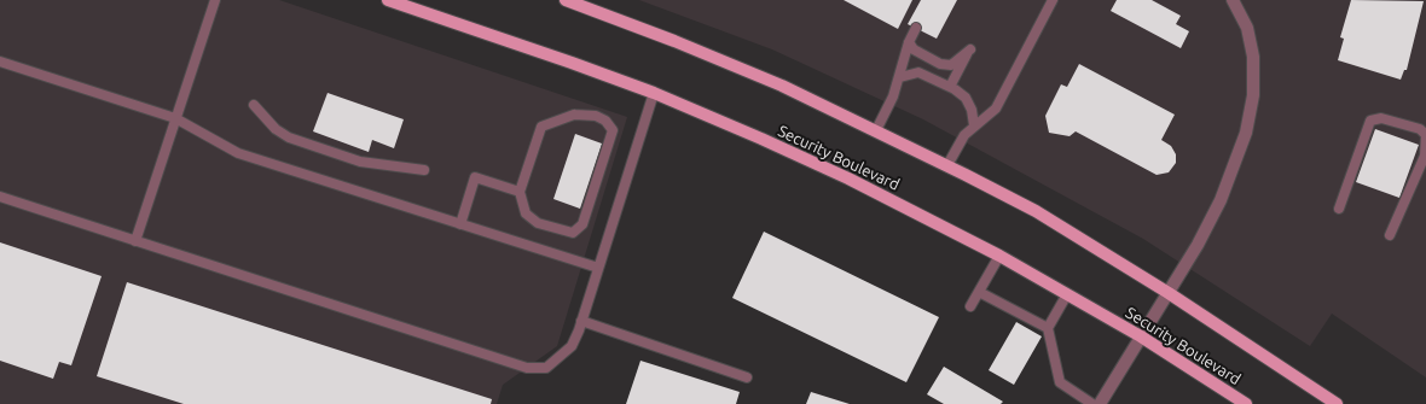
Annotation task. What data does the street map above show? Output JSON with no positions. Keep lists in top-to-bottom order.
{
  "streets": {
    "main road": ["Security Boulevard"]
  }
}
